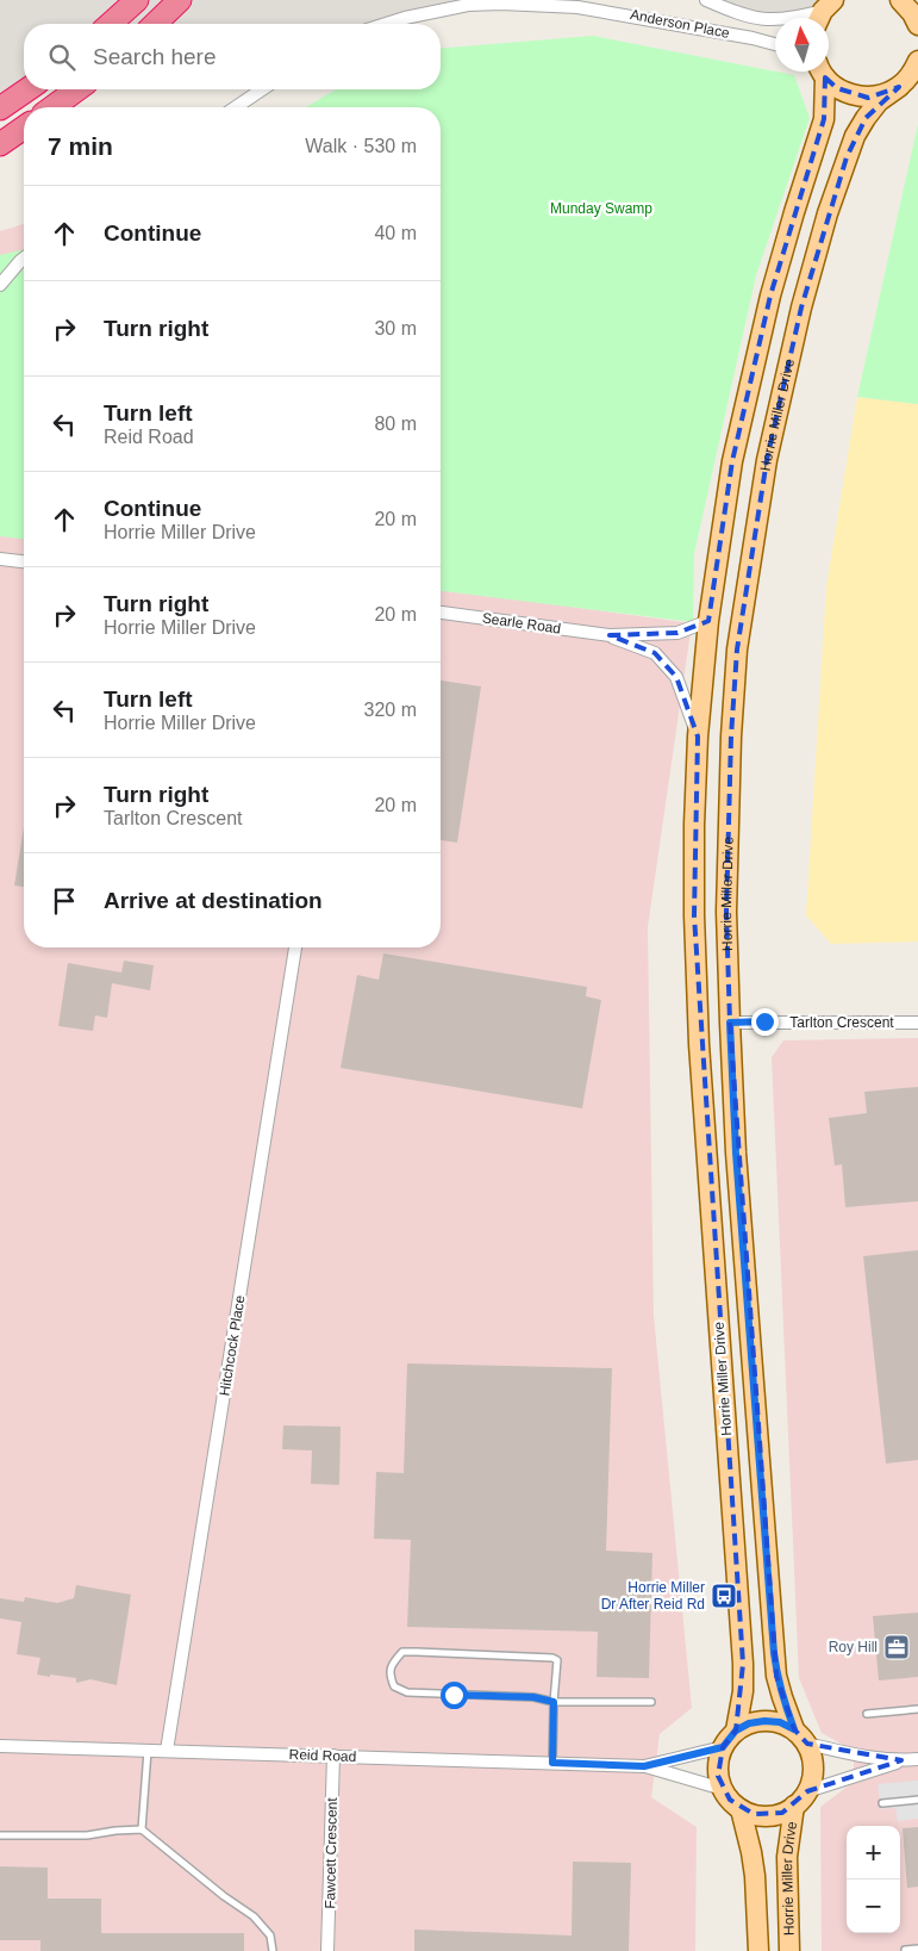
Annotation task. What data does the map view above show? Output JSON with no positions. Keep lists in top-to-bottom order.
{
  "streets": {
    "main road": ["Horrie Miller Drive"],
    "street": [
      "Anderson Place",
      "Searle Road",
      "Tarlton Crescent",
      "Hitchcock Place",
      "Reid Road",
      "Fawcett Crescent"
    ]
  },
  "crossings": [
    ["Horrie Miller Drive", "Searle Road"],
    ["Horrie Miller Drive", "Tarlton Crescent"],
    ["Horrie Miller Drive", "Reid Road"],
    ["Hitchcock Place", "Reid Road"],
    ["Reid Road", "Fawcett Crescent"]
  ],
  "parks": ["Munday Swamp"],
  "places": {
    "bus stop": ["Horrie Miller Dr After Reid Rd"],
    "office": ["Roy Hill"]
  },
  "north": "top",
  "page": {
    "search": "Search here",
    "heading": ["7 min", "Walk · 530 m"],
    "list": [
      ["Continue", "40 m"],
      ["Turn right", "30 m"],
      ["Turn left", "Reid Road", "80 m"],
      ["Continue", "Horrie Miller Drive", "20 m"],
      ["Turn right", "Horrie Miller Drive", "20 m"],
      ["Turn left", "Horrie Miller Drive", "320 m"],
      ["Turn right", "Tarlton Crescent", "20 m"],
      "Arrive at destination"
    ],
    "map_buttons": ["+", "−"]
  }
}
